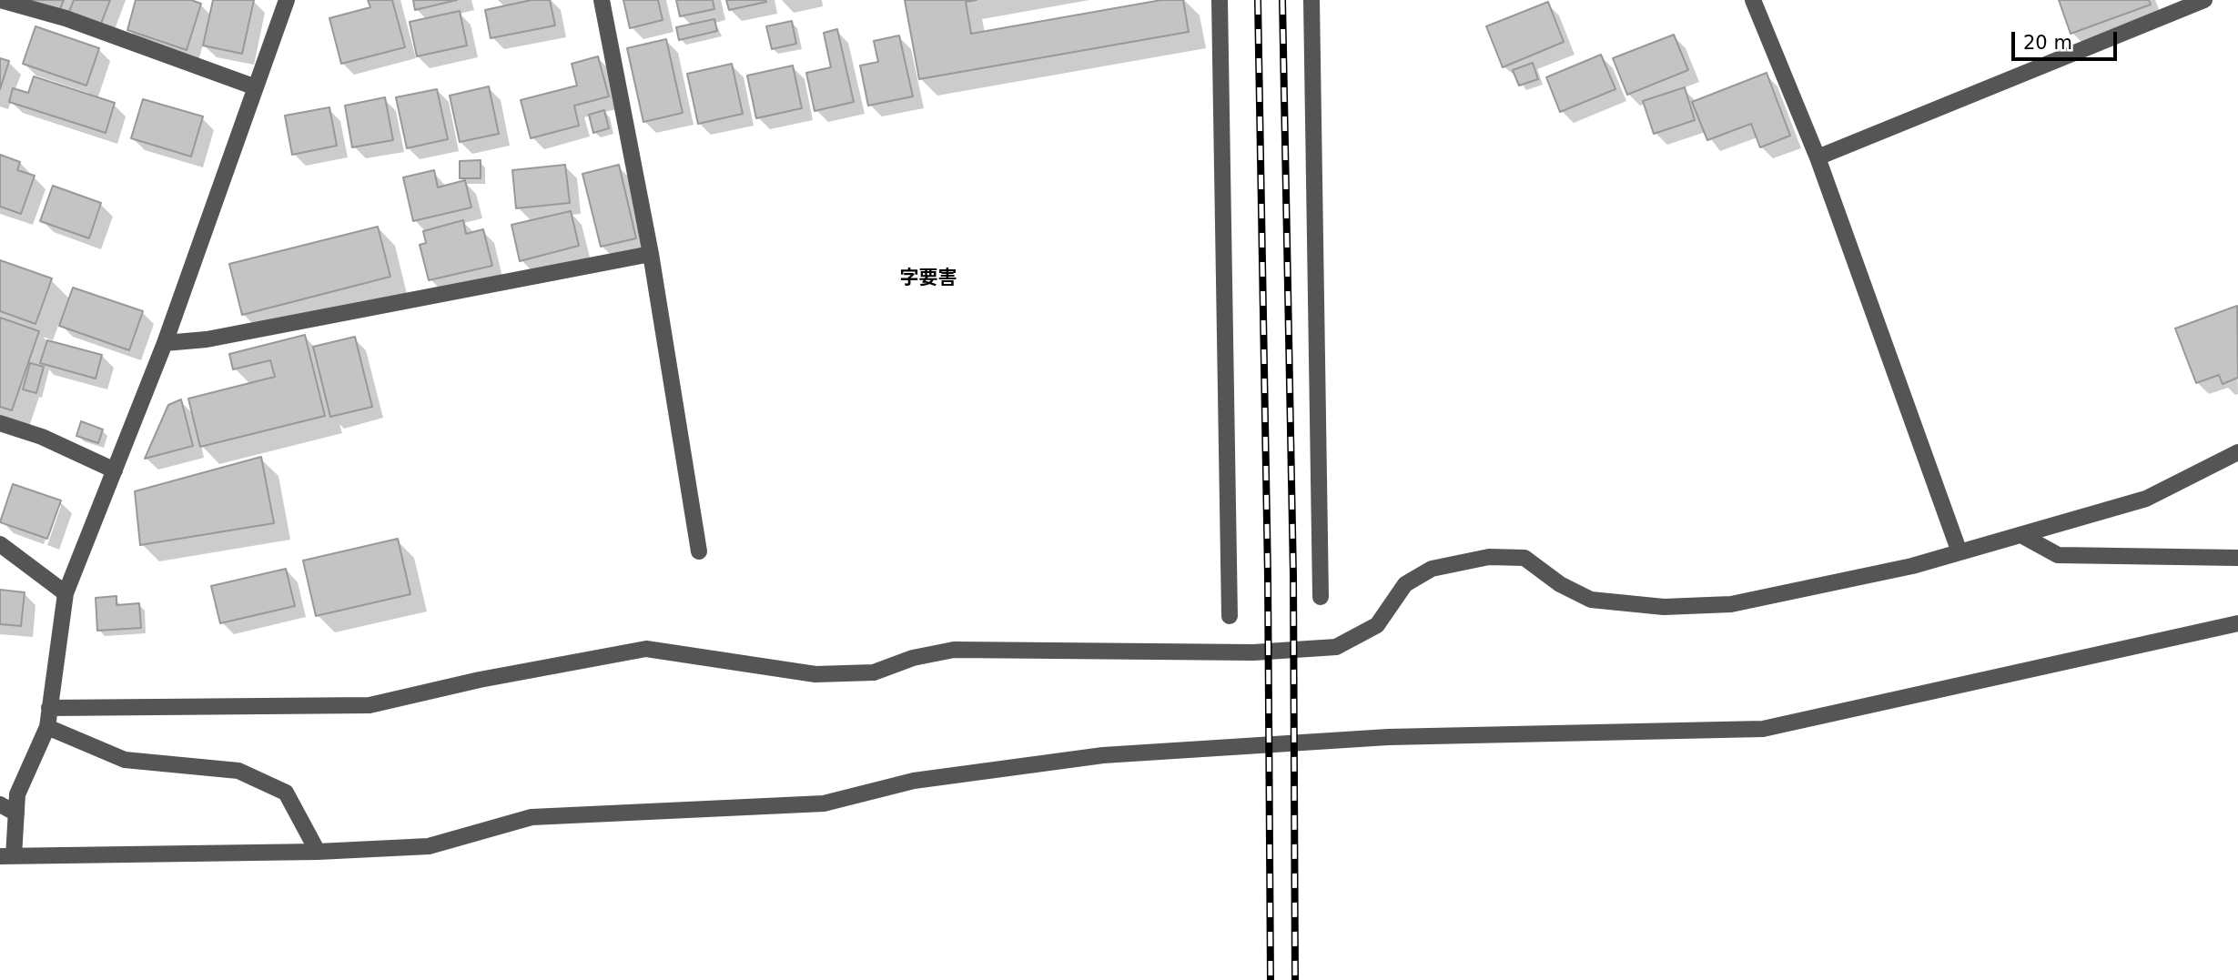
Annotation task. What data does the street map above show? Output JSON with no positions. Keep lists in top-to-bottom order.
{
  "districts": ["字要害"],
  "scale_bar": "20 m"
}
